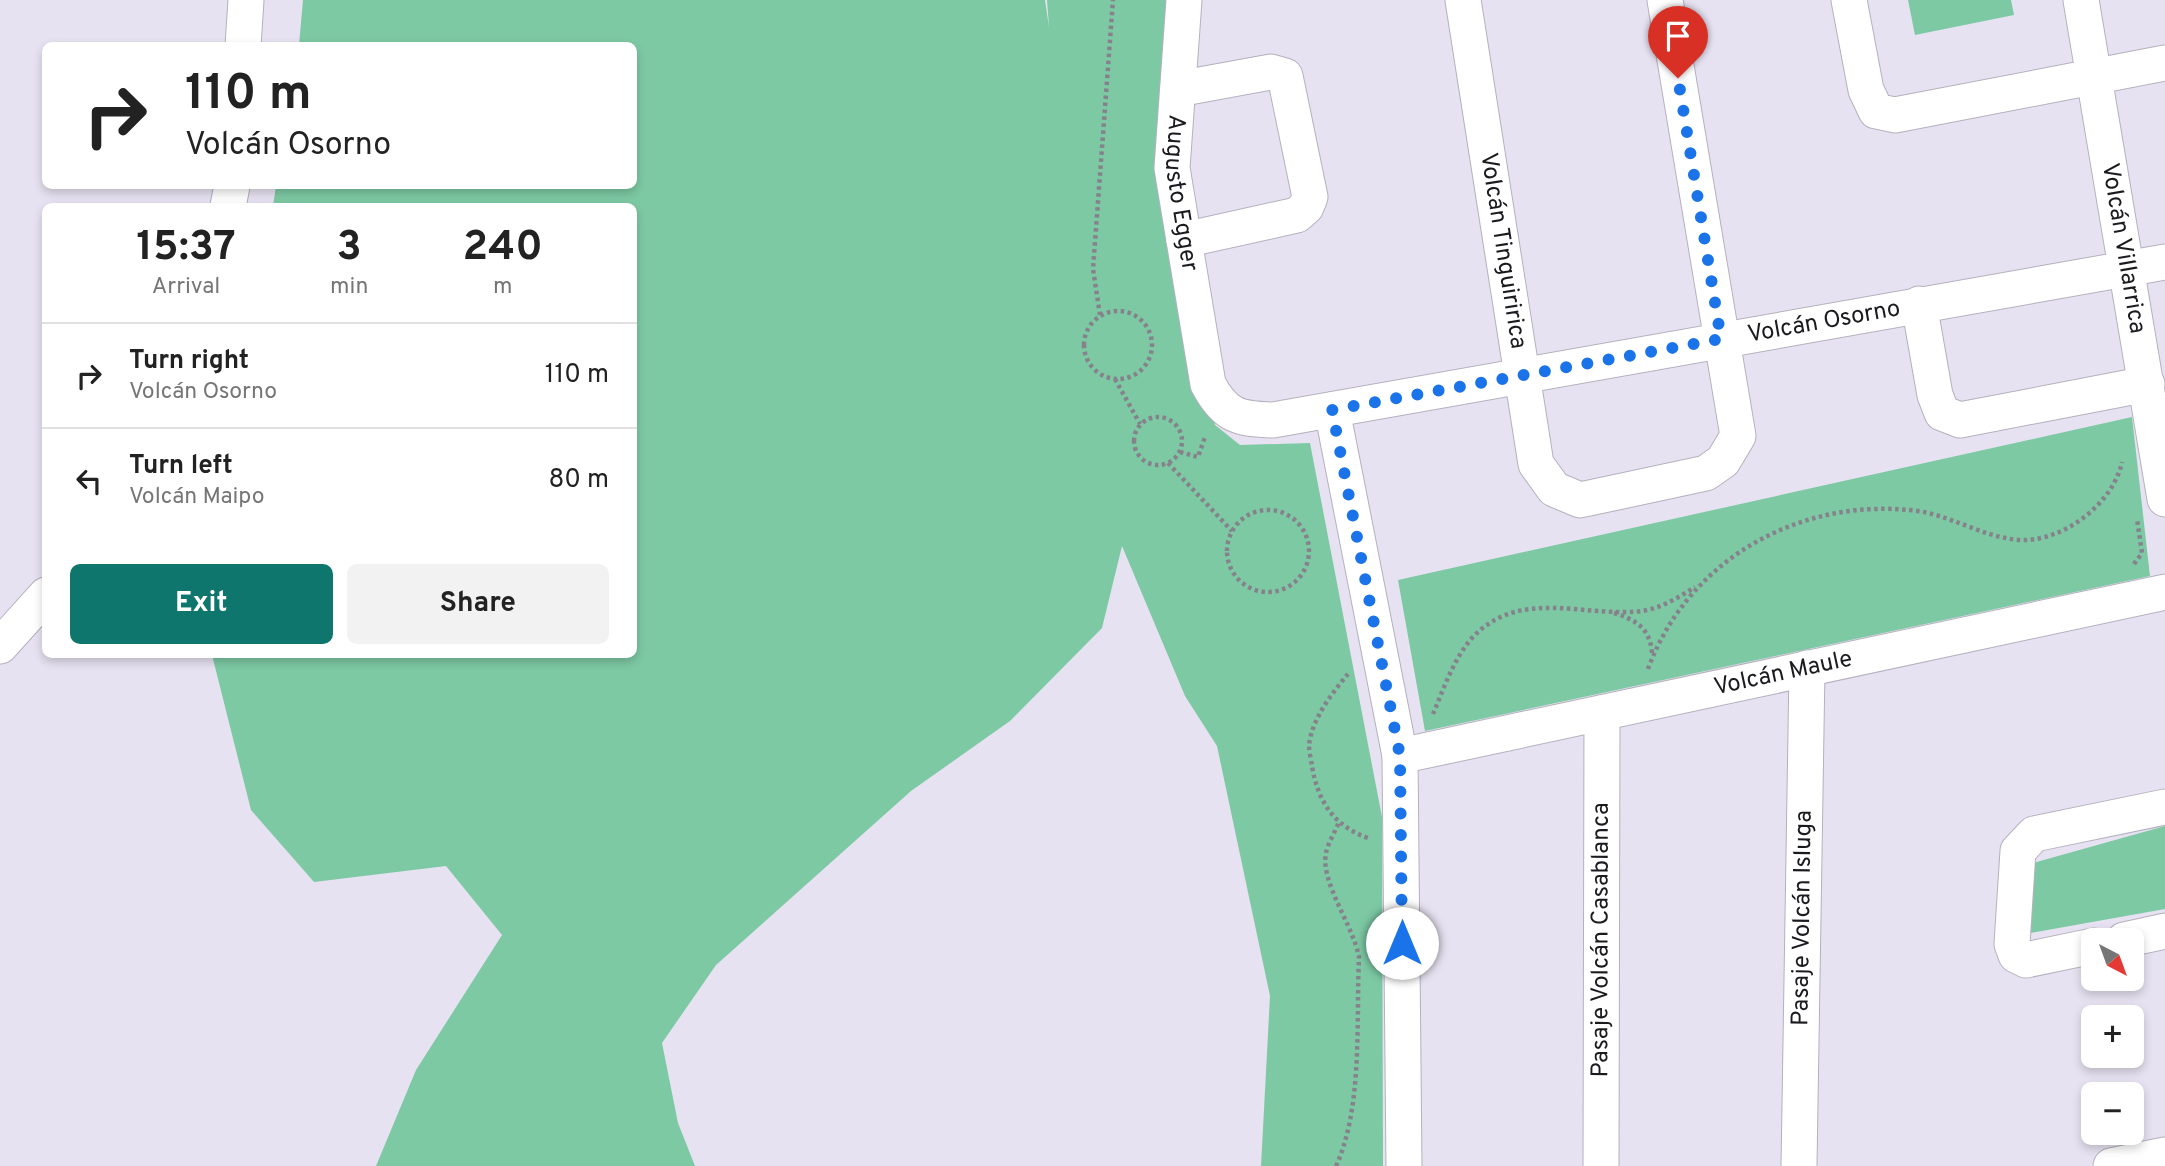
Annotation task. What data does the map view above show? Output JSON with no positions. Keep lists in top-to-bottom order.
{
  "streets": {
    "street": [
      "Augusto Egger",
      "Volcán Villarrica",
      "Volcán Tinguiririca",
      "Volcán Osorno",
      "Volcán Maule",
      "Pasaje Volcán Isluga",
      "Pasaje Volcán Casablanca"
    ]
  },
  "crossings": [
    ["Augusto Egger", "Volcán Osorno"],
    ["Volcán Villarrica", "Volcán Osorno"],
    ["Volcán Tinguiririca", "Volcán Osorno"],
    ["Volcán Maule", "Pasaje Volcán Isluga"],
    ["Volcán Maule", "Pasaje Volcán Casablanca"]
  ],
  "north": "bottom right",
  "page": {
    "turn": ["110 m", "Volcán Osorno"],
    "eta": [
      "15:37",
      "Arrival",
      "3",
      "min",
      "240",
      "m"
    ],
    "list": [
      {
        "name": "Turn right",
        "note": "Volcán Osorno",
        "value": "110 m"
      },
      {
        "name": "Turn left",
        "note": "Volcán Maipo",
        "value": "80 m"
      }
    ],
    "buttons": ["Exit", "Share"],
    "map_buttons": ["+", "−"]
  }
}
